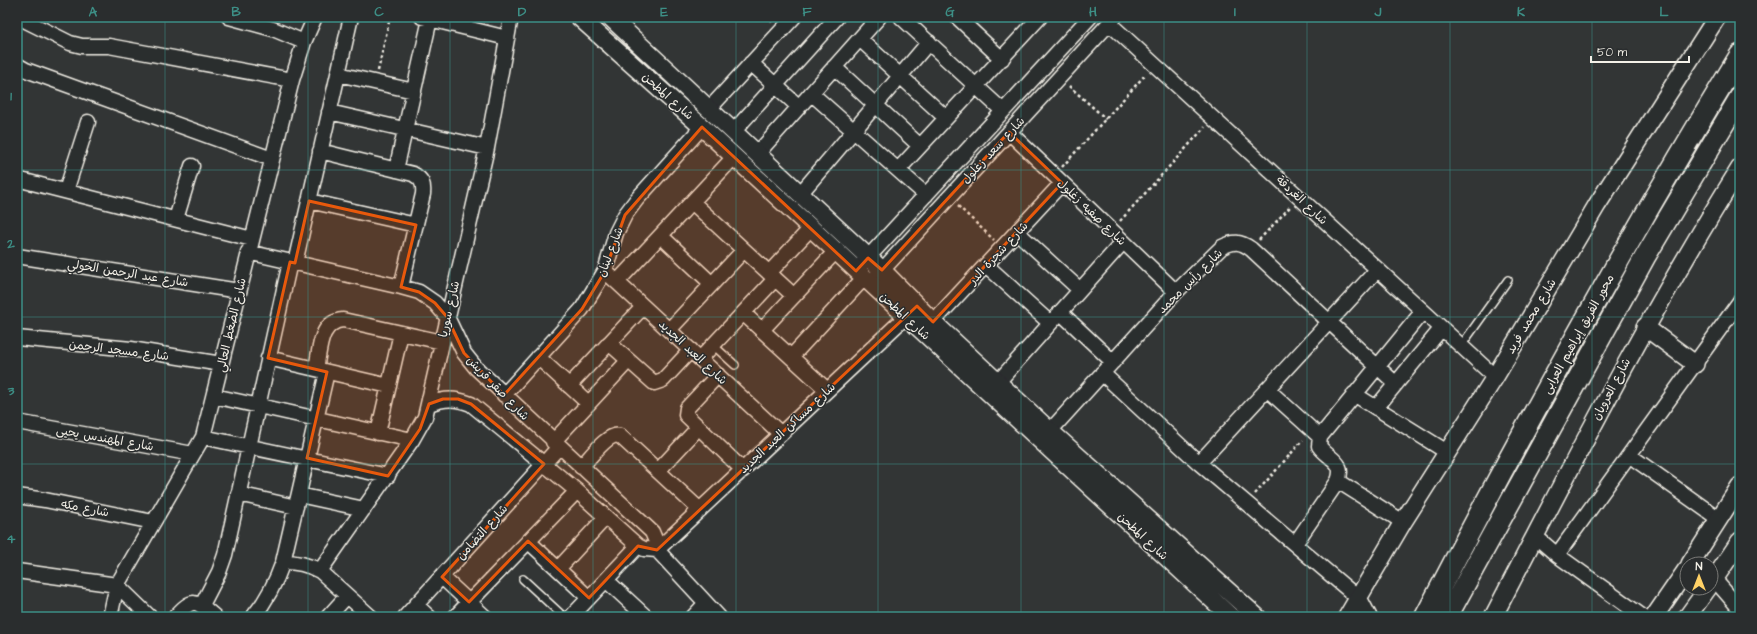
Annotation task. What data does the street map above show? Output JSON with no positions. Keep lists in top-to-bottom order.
{
  "streets": {
    "main road": ["محور الفريق إبراهيم العرابى"],
    "street": [
      "شارع المطحن",
      "شارع سعد زغلول",
      "شارع الغردقة",
      "شارع صفيه زغلول",
      "شارع لبنان",
      "شارع شجرة الدر",
      "شارع عبد الرحمن الخولي",
      "شارع رأس محمد",
      "شارع سوريا",
      "شارع محمد فريد",
      "شارع الضغط العالي",
      "شارع مسجد الرحمن",
      "شارع العبد الجديد",
      "شارع صقر قريش",
      "شارع العروبان",
      "شارع مساكن العبد الجديد",
      "شارع المهندس يحيى",
      "شارع مكه",
      "شارع التضامن"
    ]
  },
  "crossings": [
    ["شارع المطحن", "شارع سعد زغلول"],
    ["شارع المطحن", "شارع لبنان"],
    ["شارع المطحن", "شارع شجرة الدر"],
    ["شارع المطحن", "شارع رأس محمد"],
    ["شارع المطحن", "شارع مساكن العبد الجديد"],
    ["شارع سعد زغلول", "شارع الغردقة"],
    ["شارع سعد زغلول", "شارع صفيه زغلول"],
    ["شارع الغردقة", "شارع محمد فريد"],
    ["شارع صفيه زغلول", "شارع شجرة الدر"],
    ["شارع صفيه زغلول", "شارع رأس محمد"],
    ["شارع لبنان", "شارع العبد الجديد"],
    ["شارع لبنان", "شارع صقر قريش"],
    ["شارع عبد الرحمن الخولي", "شارع الضغط العالي"],
    ["شارع سوريا", "شارع صقر قريش"],
    ["شارع الضغط العالي", "شارع مسجد الرحمن"],
    ["شارع الضغط العالي", "شارع صقر قريش"],
    ["شارع الضغط العالي", "شارع المهندس يحيى"],
    ["شارع الضغط العالي", "شارع مكه"],
    ["شارع العبد الجديد", "شارع مساكن العبد الجديد"],
    ["شارع صقر قريش", "شارع مساكن العبد الجديد"],
    ["شارع صقر قريش", "شارع التضامن"]
  ],
  "scale_bar": "50 m",
  "north": "top",
  "grid": {
    "columns": [
      "A",
      "B",
      "C",
      "D",
      "E",
      "F",
      "G",
      "H",
      "I",
      "J",
      "K",
      "L"
    ],
    "rows": [
      "1",
      "2",
      "3",
      "4"
    ]
  }
}
